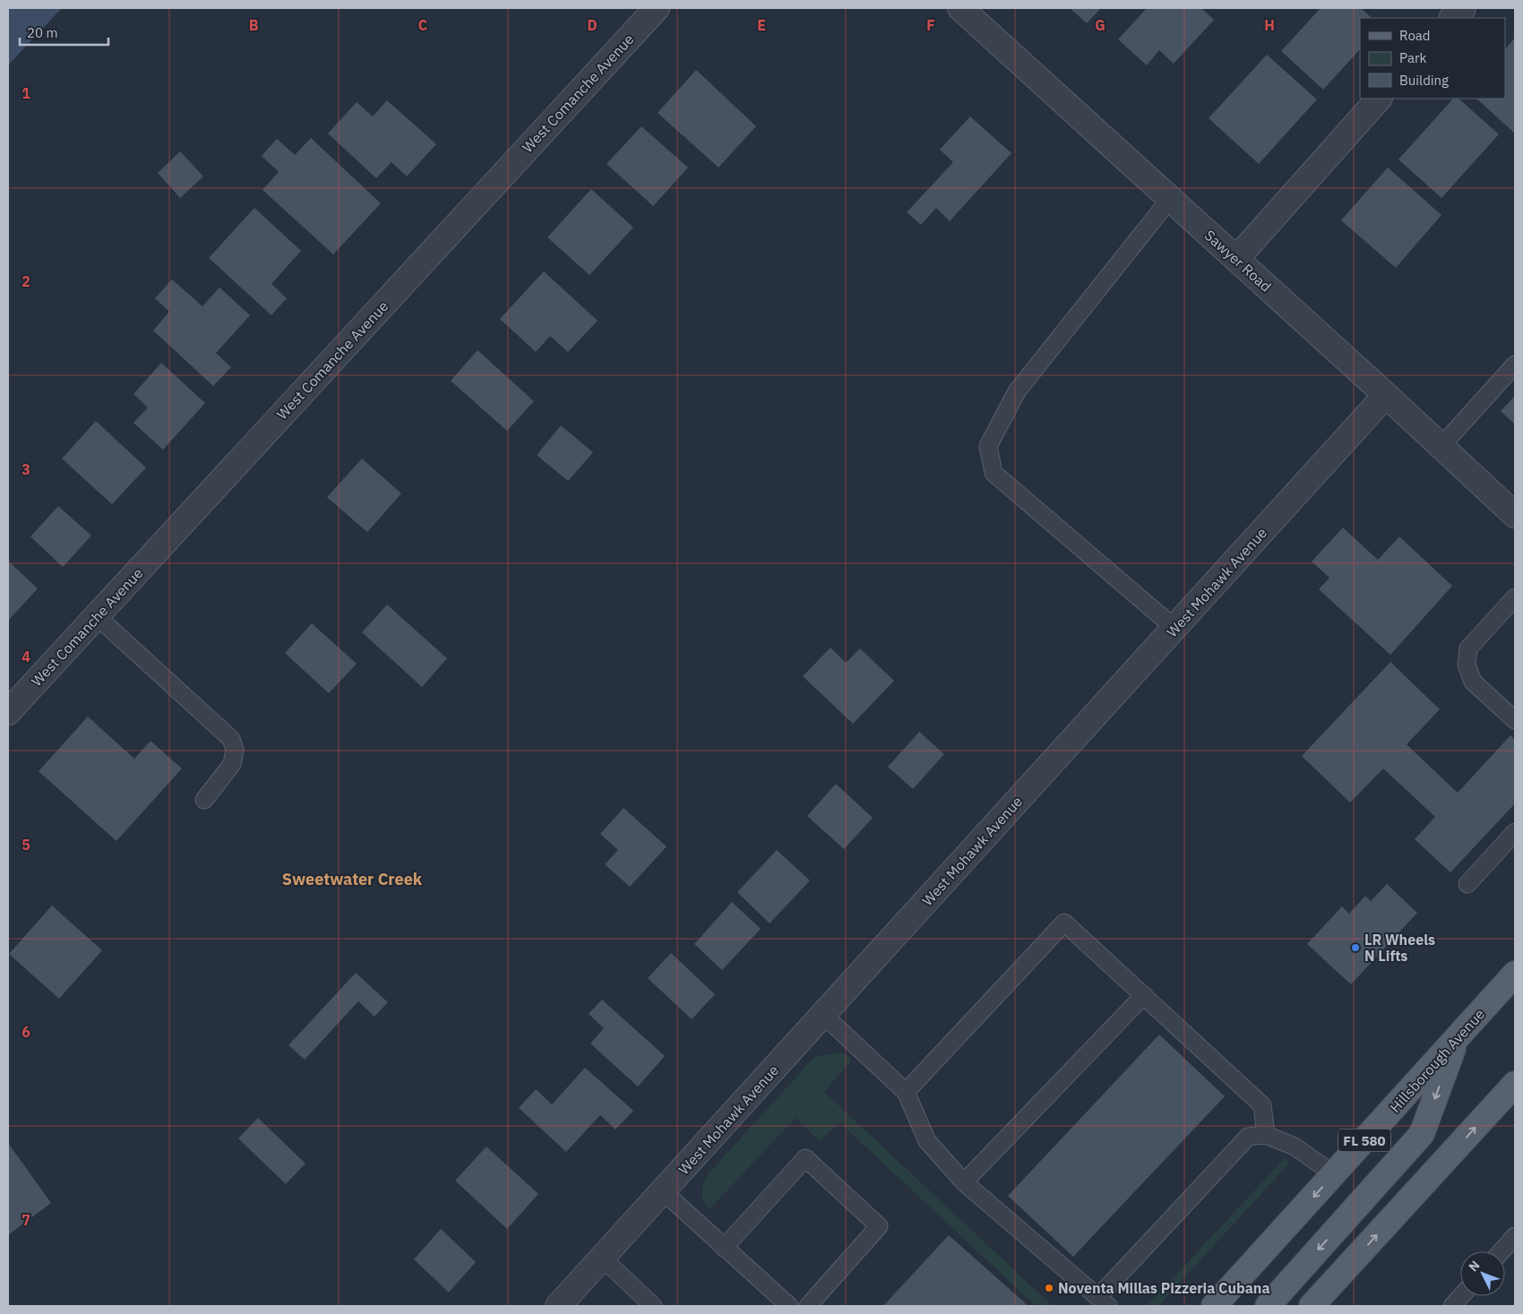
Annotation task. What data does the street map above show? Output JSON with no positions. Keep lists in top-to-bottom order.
{
  "streets": {
    "main road": ["Hillsborough Avenue", "FL 580"],
    "street": ["West Comanche Avenue", "Sawyer Road", "West Mohawk Avenue"]
  },
  "crossings": [
    ["Sawyer Road", "West Mohawk Avenue"]
  ],
  "districts": ["Sweetwater Creek"],
  "places": ["LR Wheels N Lifts", "Noventa Millas Pizzeria Cubana"],
  "legend": ["Road", "Park", "Building"],
  "scale_bar": "20 m",
  "north": "top left",
  "grid": {
    "columns": [
      "B",
      "C",
      "D",
      "E",
      "F",
      "G",
      "H"
    ],
    "rows": [
      "1",
      "2",
      "3",
      "4",
      "5",
      "6",
      "7"
    ]
  }
}
